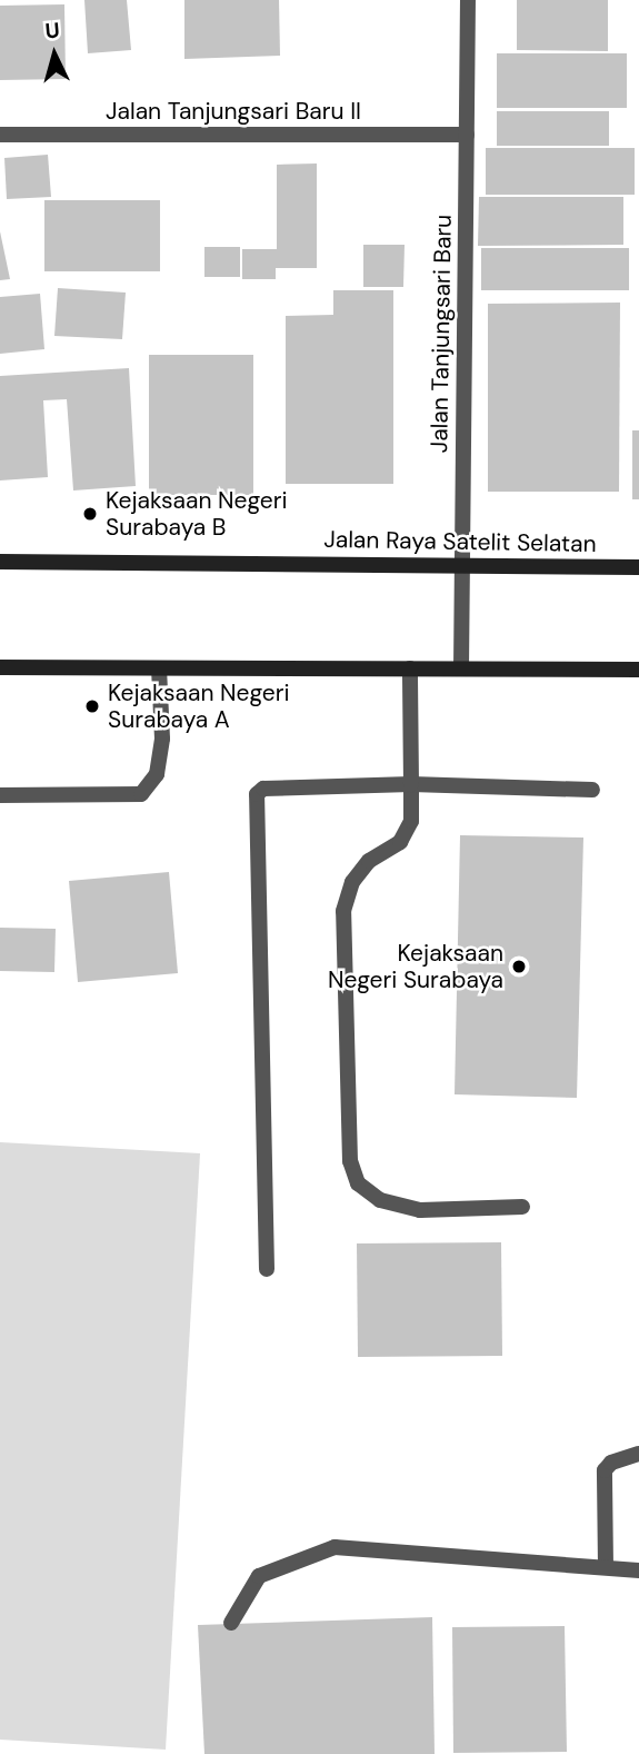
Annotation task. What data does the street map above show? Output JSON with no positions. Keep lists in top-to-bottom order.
{
  "streets": {
    "main road": ["Jalan Raya Satelit Selatan"],
    "street": ["Jalan Tanjungsari Baru II", "Jalan Tanjungsari Baru"]
  },
  "crossings": [
    ["Jalan Tanjungsari Baru II", "Jalan Tanjungsari Baru"],
    ["Jalan Tanjungsari Baru", "Jalan Raya Satelit Selatan"]
  ],
  "places": ["Kejaksaan Negeri Surabaya B", "Kejaksaan Negeri Surabaya A", "Kejaksaan Negeri Surabaya"],
  "north": "top"
}
